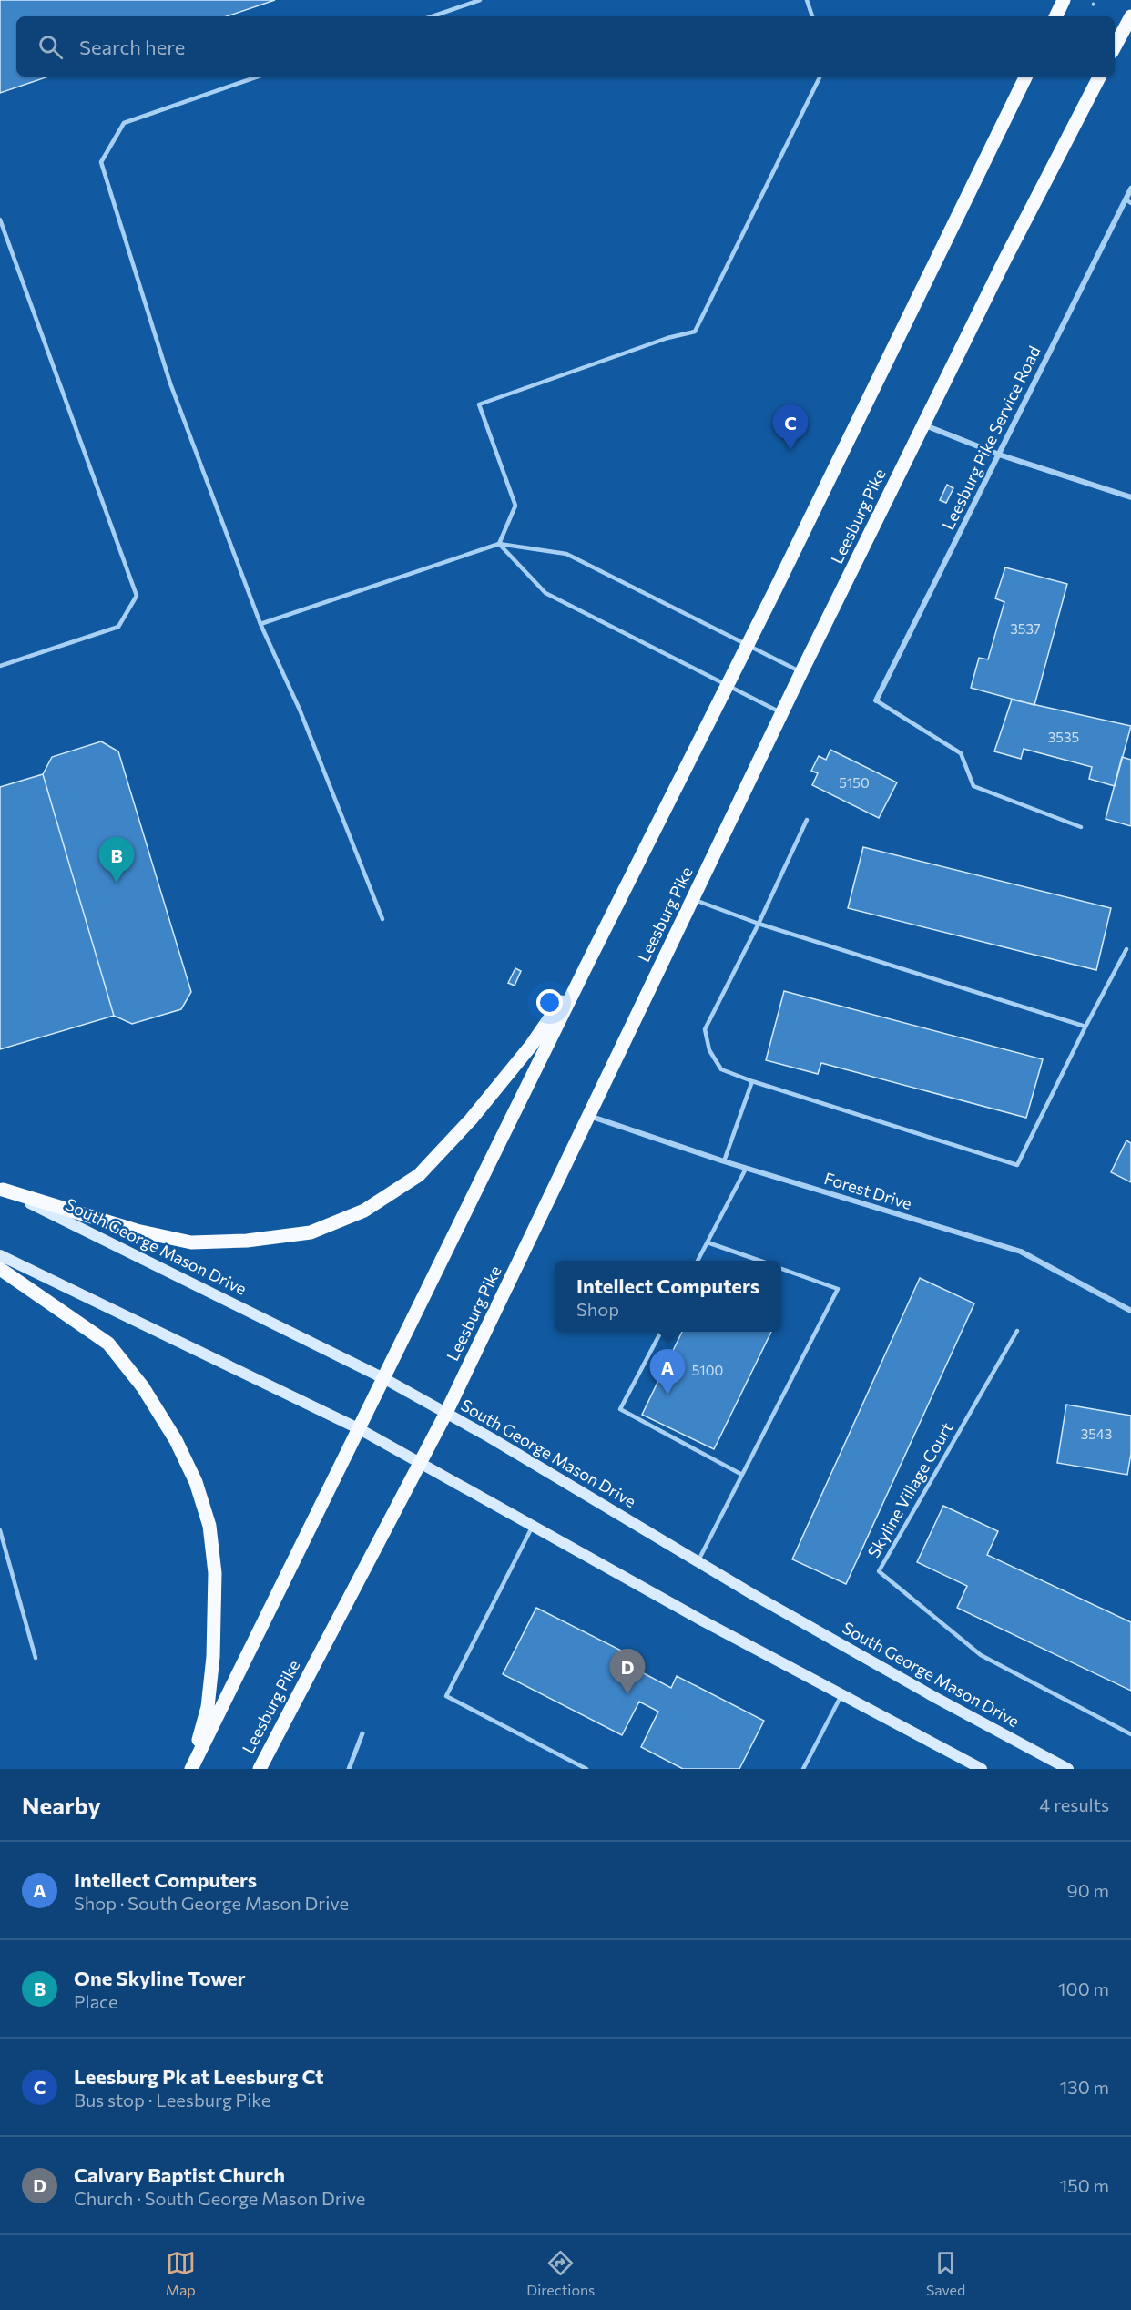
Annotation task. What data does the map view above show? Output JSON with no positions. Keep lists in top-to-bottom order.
{
  "streets": {
    "main road": ["Leesburg Pike", "South George Mason Drive"],
    "street": ["Leesburg Pike Service Road", "Forest Drive"],
    "lane": ["Skyline Village Court"]
  },
  "crossings": [
    ["Leesburg Pike", "Forest Drive"],
    ["Leesburg Pike", "South George Mason Drive"]
  ],
  "house_numbers": [
    "3537",
    "3535",
    "5150",
    "5100",
    "3543"
  ],
  "page": {
    "search": "Search here",
    "pins": [
      "C",
      "B",
      "A",
      "D"
    ],
    "popup": ["Intellect Computers", "Shop"],
    "heading": ["Nearby", "4 results"],
    "list": [
      {
        "mark": "A",
        "name": "Intellect Computers",
        "note": "Shop · South George Mason Drive",
        "value": "90 m"
      },
      {
        "mark": "B",
        "name": "One Skyline Tower",
        "note": "Place",
        "value": "100 m"
      },
      {
        "mark": "C",
        "name": "Leesburg Pk at Leesburg Ct",
        "note": "Bus stop · Leesburg Pike",
        "value": "130 m"
      },
      {
        "mark": "D",
        "name": "Calvary Baptist Church",
        "note": "Church · South George Mason Drive",
        "value": "150 m"
      }
    ],
    "nav": ["Map", "Directions", "Saved"]
  }
}
